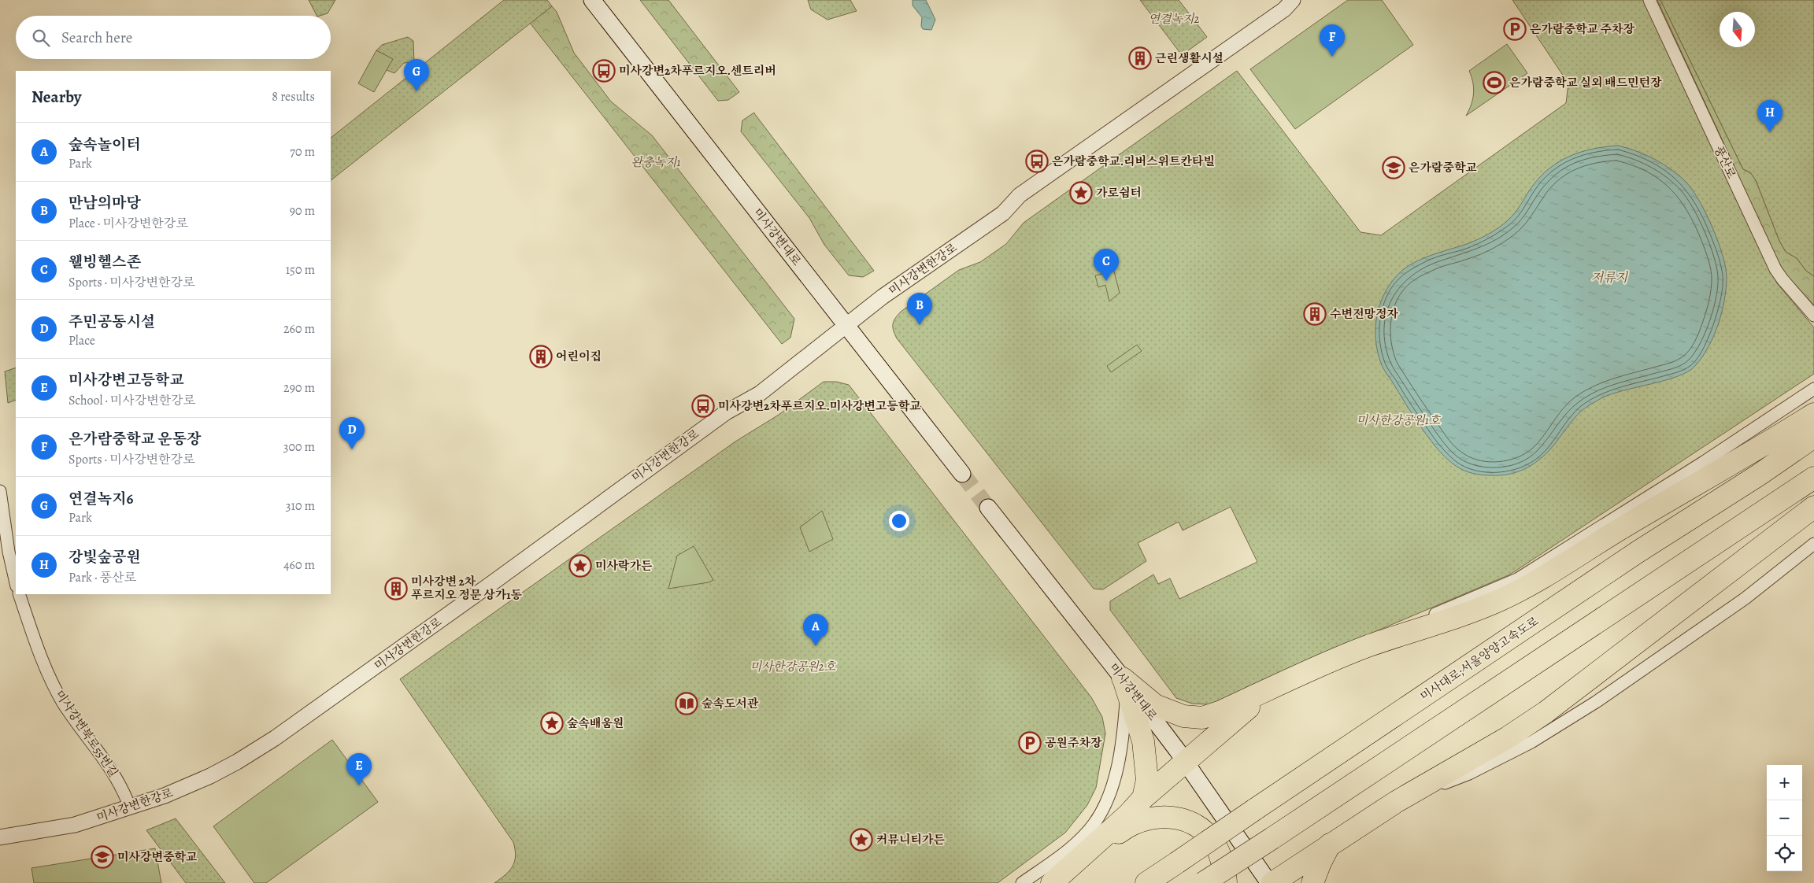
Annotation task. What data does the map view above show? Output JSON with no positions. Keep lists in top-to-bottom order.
{
  "streets": {
    "highway": ["미사대로;서울양양고속도로"],
    "main road": ["미사강변대로"],
    "street": ["풍산로", "미사강변한강로", "미사강변북로55번길"]
  },
  "crossings": [
    ["미사강변대로", "미사강변한강로"],
    ["미사강변한강로", "미사강변북로55번길"]
  ],
  "water": ["저류지"],
  "parks": [
    "연결녹지2",
    "완충녹지1",
    "미사한강공원1호",
    "미사한강공원2호"
  ],
  "places": {
    "parking": ["은가람중학교 주차장", "공원주차장"],
    "building": [
      "근린생활시설",
      "수변전망정자",
      "어린이집",
      "미사강변 2차 푸르지오 정문 상가1동"
    ],
    "bus stop": ["미사강변2차푸르지오.센트리버", "은가람중학교.리버스위트칸타빌", "미사강변2차푸르지오.미사강변고등학교"],
    "sports": ["은가람중학교 실외 배드민턴장"],
    "school or university": ["은가람중학교", "미사강변중학교"],
    "place": [
      "가로쉼터",
      "미사락가든",
      "숲속배움원",
      "커뮤니티가든"
    ],
    "library": ["숲속도서관"]
  },
  "north": "bottom",
  "page": {
    "search": "Search here",
    "pins": [
      "F",
      "G",
      "H",
      "C",
      "B",
      "D",
      "A",
      "E"
    ],
    "heading": ["Nearby", "8 results"],
    "list": [
      {
        "mark": "A",
        "name": "숲속놀이터",
        "note": "Park",
        "value": "70 m"
      },
      {
        "mark": "B",
        "name": "만남의마당",
        "note": "Place · 미사강변한강로",
        "value": "90 m"
      },
      {
        "mark": "C",
        "name": "웰빙헬스존",
        "note": "Sports · 미사강변한강로",
        "value": "150 m"
      },
      {
        "mark": "D",
        "name": "주민공동시설",
        "note": "Place",
        "value": "260 m"
      },
      {
        "mark": "E",
        "name": "미사강변고등학교",
        "note": "School · 미사강변한강로",
        "value": "290 m"
      },
      {
        "mark": "F",
        "name": "은가람중학교 운동장",
        "note": "Sports · 미사강변한강로",
        "value": "300 m"
      },
      {
        "mark": "G",
        "name": "연결녹지6",
        "note": "Park",
        "value": "310 m"
      },
      {
        "mark": "H",
        "name": "강빛숲공원",
        "note": "Park · 풍산로",
        "value": "460 m"
      }
    ],
    "map_buttons": ["+", "−"]
  }
}
